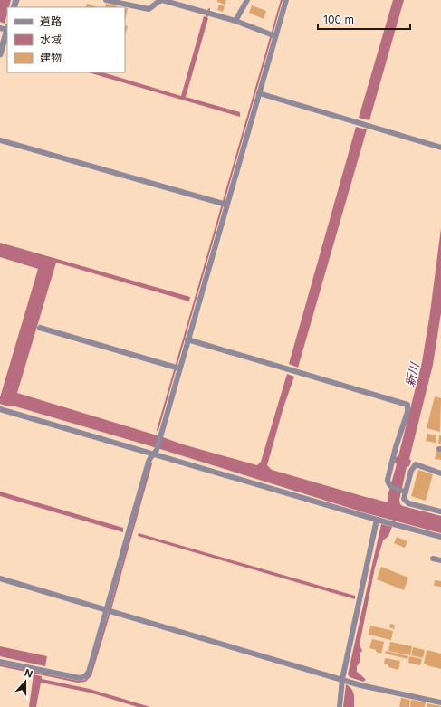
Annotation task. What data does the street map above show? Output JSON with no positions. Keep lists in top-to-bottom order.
{
  "water": ["新川"],
  "legend": ["道路", "水域", "建物"],
  "scale_bar": "100 m",
  "north": "top"
}
